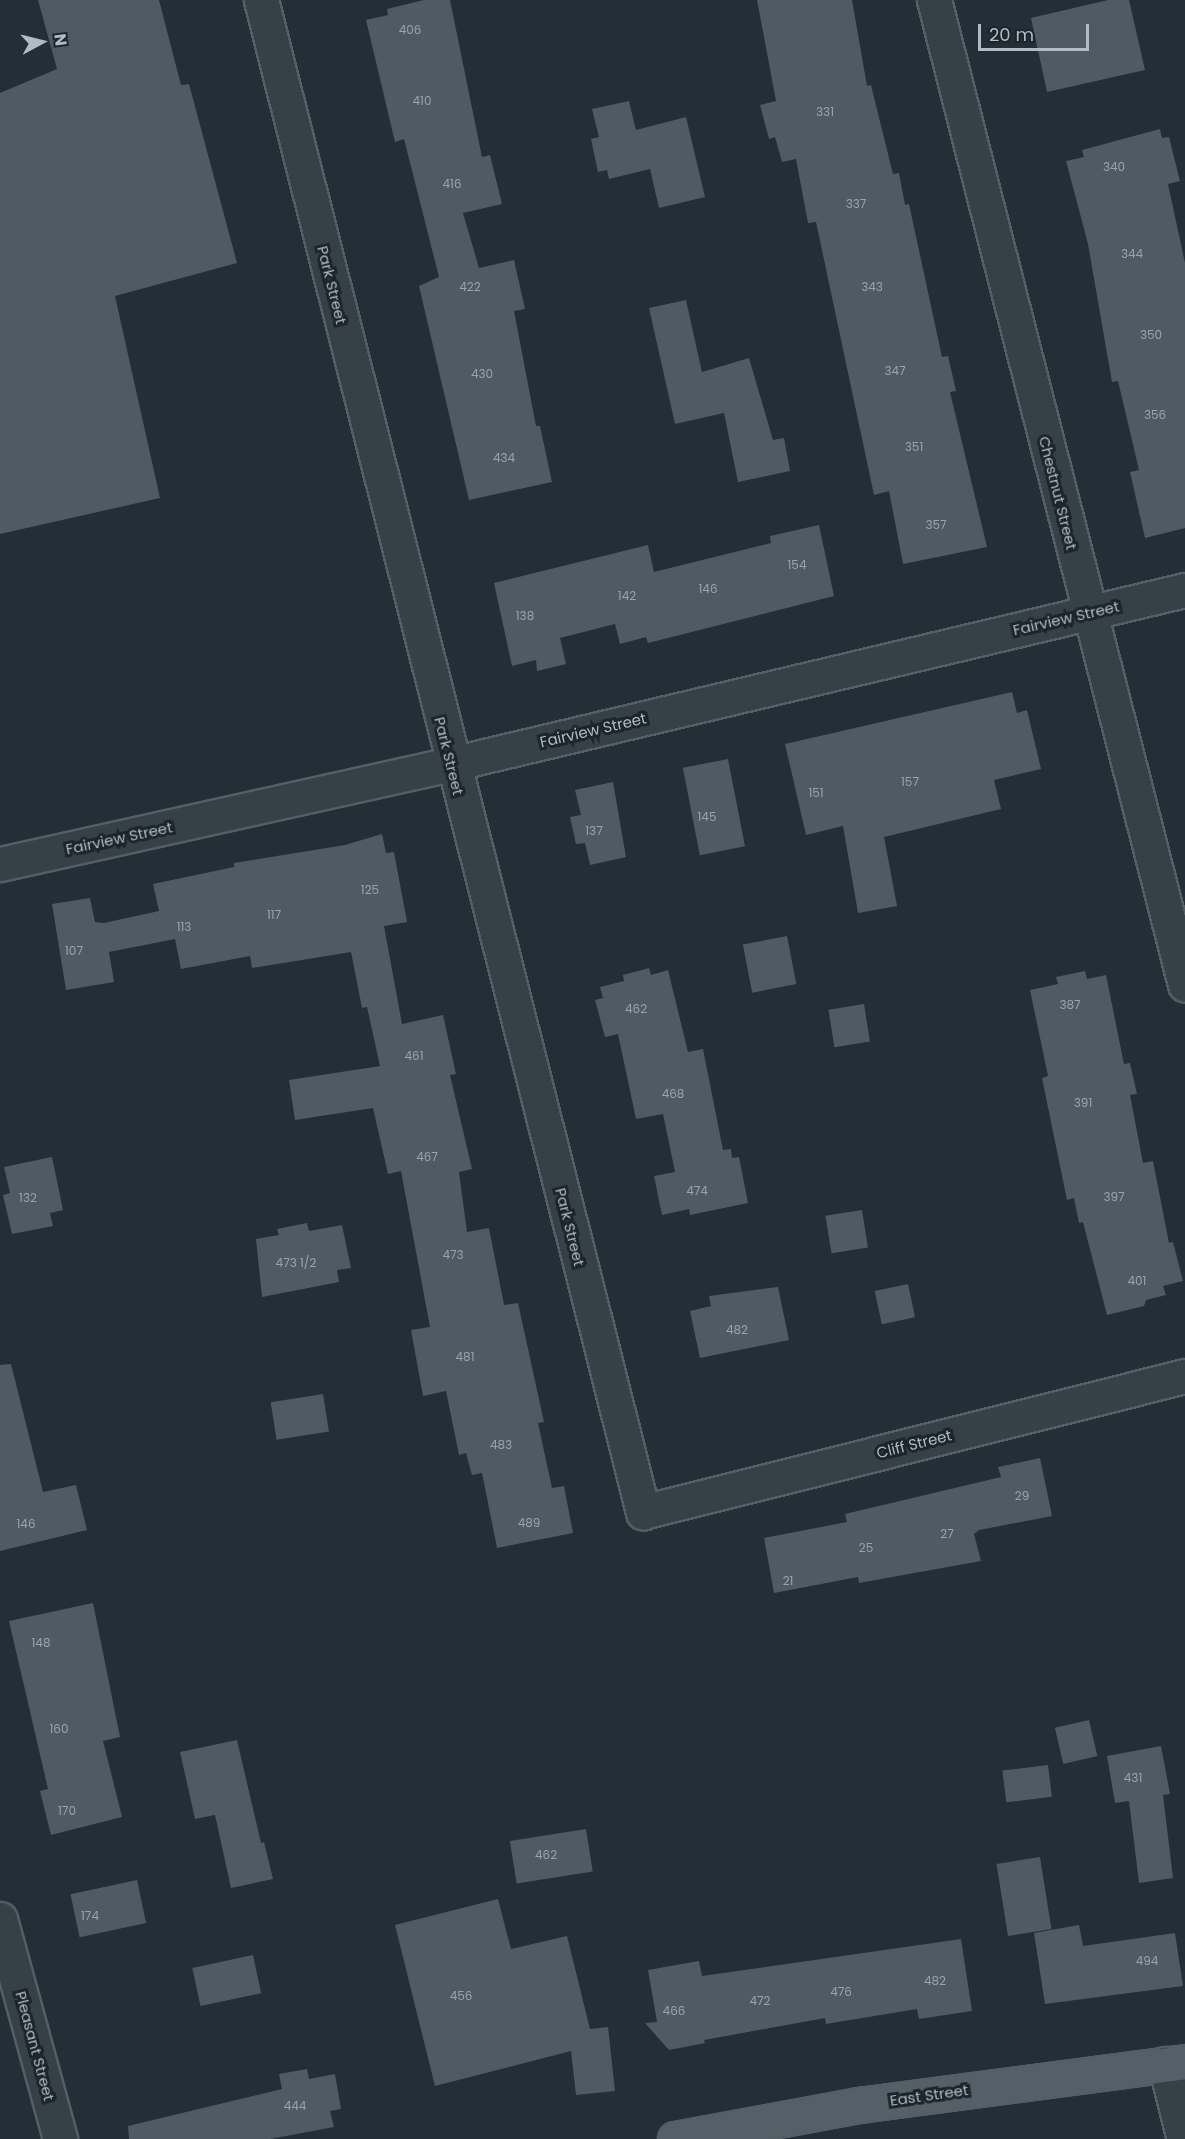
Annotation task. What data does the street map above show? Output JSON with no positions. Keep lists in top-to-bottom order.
{
  "streets": {
    "main road": ["East Street"],
    "street": [
      "Park Street",
      "Chestnut Street",
      "Fairview Street",
      "Cliff Street",
      "Pleasant Street"
    ]
  },
  "crossings": [
    ["Park Street", "Fairview Street"],
    ["Park Street", "Cliff Street"],
    ["Chestnut Street", "Fairview Street"]
  ],
  "house_numbers": [
    "406",
    "410",
    "331",
    "340",
    "416",
    "337",
    "344",
    "422",
    "343",
    "350",
    "347",
    "430",
    "356",
    "351",
    "434",
    "357",
    "154",
    "146",
    "142",
    "138",
    "157",
    "151",
    "145",
    "137",
    "125",
    "117",
    "113",
    "107",
    "387",
    "462",
    "461",
    "468",
    "391",
    "467",
    "474",
    "397",
    "132",
    "473",
    "473 1/2",
    "401",
    "482",
    "481",
    "483",
    "29",
    "489",
    "146",
    "27",
    "25",
    "21",
    "148",
    "160",
    "431",
    "170",
    "462",
    "174",
    "494",
    "482",
    "476",
    "456",
    "472",
    "466",
    "444"
  ],
  "scale_bar": "20 m",
  "north": "right"
}
